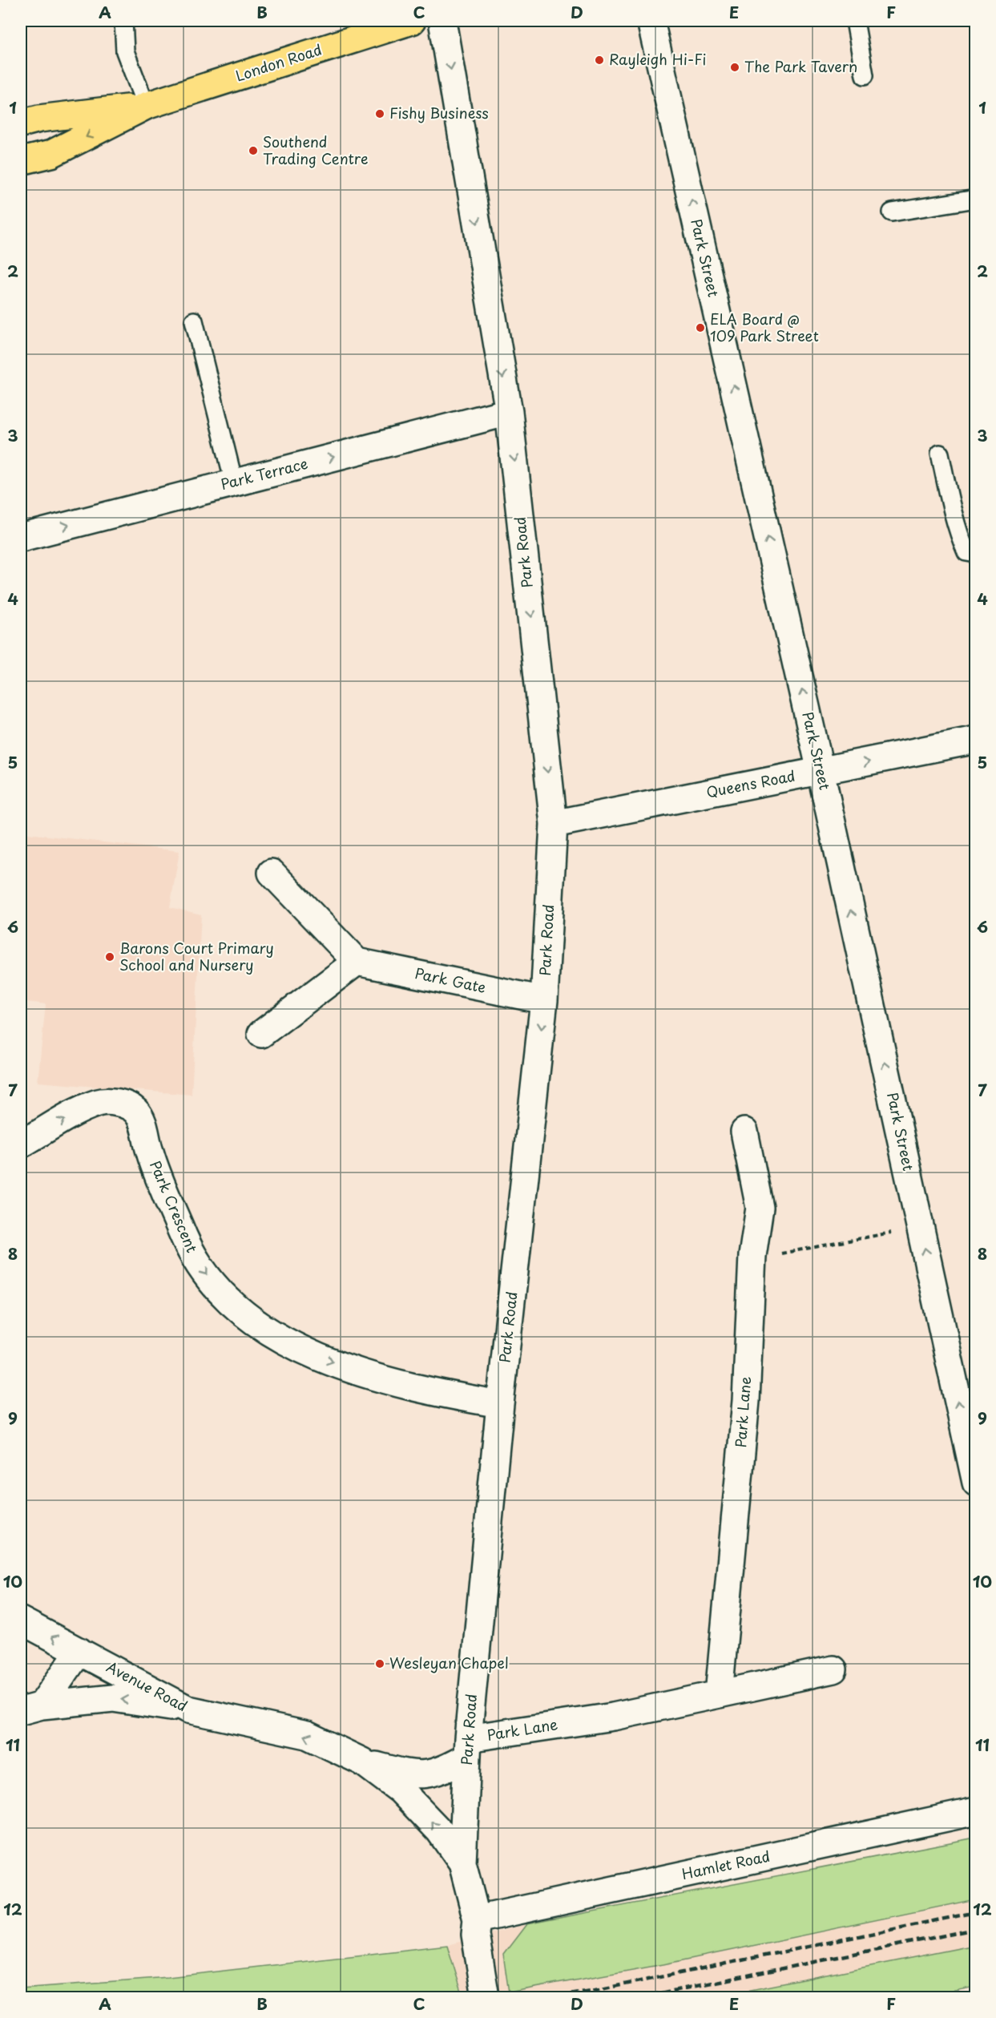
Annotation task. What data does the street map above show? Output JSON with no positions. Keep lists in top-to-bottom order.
{
  "streets": {
    "main road": ["London Road"],
    "street": [
      "Park Street",
      "Park Terrace",
      "Park Road",
      "Queens Road",
      "Park Gate",
      "Park Crescent",
      "Park Lane",
      "Avenue Road",
      "Hamlet Road"
    ]
  },
  "crossings": [
    ["Park Street", "Queens Road"],
    ["Park Terrace", "Park Road"],
    ["Park Road", "Queens Road"],
    ["Park Road", "Park Gate"],
    ["Park Road", "Park Crescent"],
    ["Park Road", "Park Lane"],
    ["Park Road", "Avenue Road"],
    ["Park Lane", "Avenue Road"],
    ["Avenue Road", "Hamlet Road"]
  ],
  "one_way": [
    "Park Street",
    "Park Terrace",
    "Park Road",
    "Queens Road",
    "Park Crescent",
    "Avenue Road"
  ],
  "places": [
    "Rayleigh Hi-Fi",
    "The Park Tavern",
    "Fishy Business",
    "Southend Trading Centre",
    "ELA Board @ 109 Park Street",
    "Barons Court Primary School and Nursery",
    "Wesleyan Chapel"
  ],
  "grid": {
    "columns": [
      "A",
      "B",
      "C",
      "D",
      "E",
      "F"
    ],
    "rows": [
      "1",
      "2",
      "3",
      "4",
      "5",
      "6",
      "7",
      "8",
      "9",
      "10",
      "11",
      "12"
    ]
  }
}
